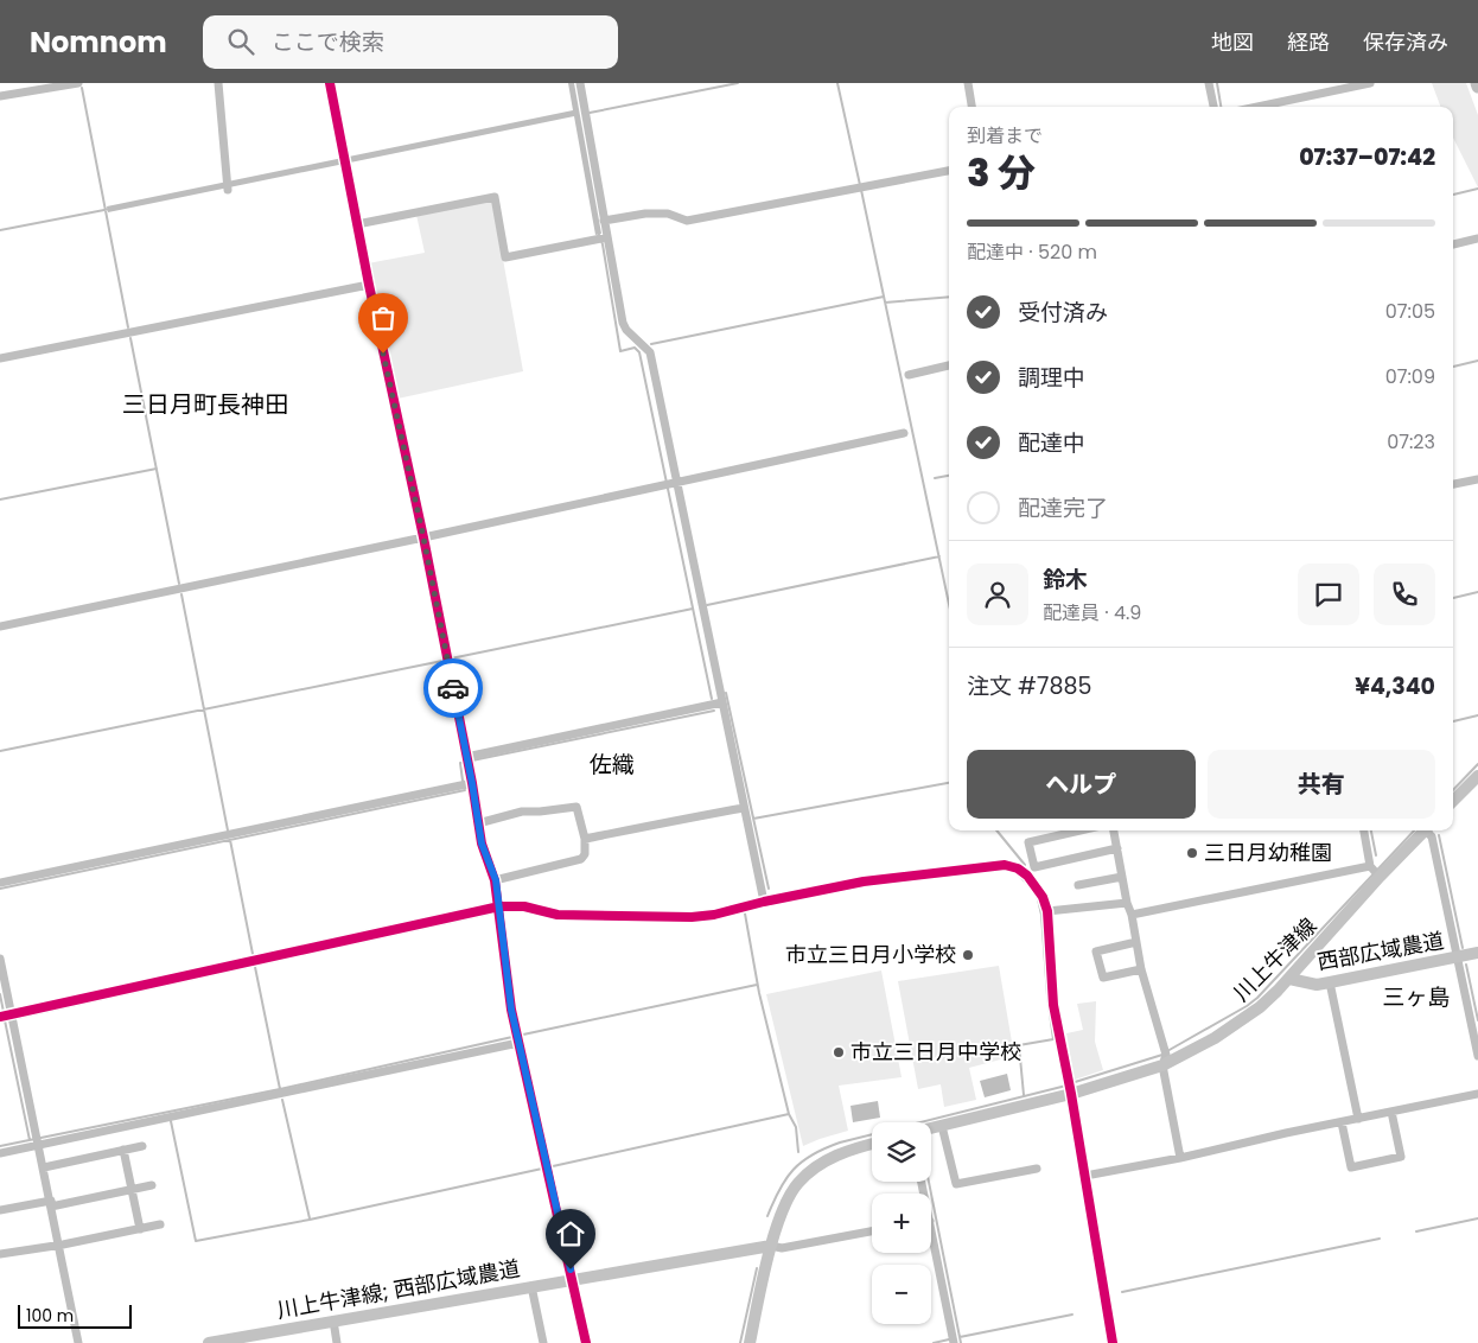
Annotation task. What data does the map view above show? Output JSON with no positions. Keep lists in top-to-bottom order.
{
  "streets": {
    "main road": ["西部広域農道", "川上牛津線", "川上牛津線; 西部広域農道"]
  },
  "crossings": [
    ["西部広域農道", "川上牛津線"]
  ],
  "districts": ["三日月町長神田", "佐織", "三ヶ島"],
  "places": ["三日月幼稚園", "市立三日月小学校", "市立三日月中学校"],
  "scale_bar": "100 m",
  "page": {
    "header": "Nomnom",
    "search": "ここで検索",
    "nav": ["地図", "経路", "保存済み"],
    "heading": ["3 分", "到着まで", "07:37–07:42"],
    "panel": [
      "鈴木",
      "配達員 · 4.9",
      "注文 #7885",
      "¥4,340"
    ],
    "bar": "配達中 · 520 m",
    "list": [
      ["受付済み", "07:05"],
      ["調理中", "07:09"],
      ["配達中", "07:23"],
      "配達完了"
    ],
    "buttons": ["ヘルプ", "共有"],
    "map_buttons": ["+", "−"],
    "scale": "100 m"
  }
}
